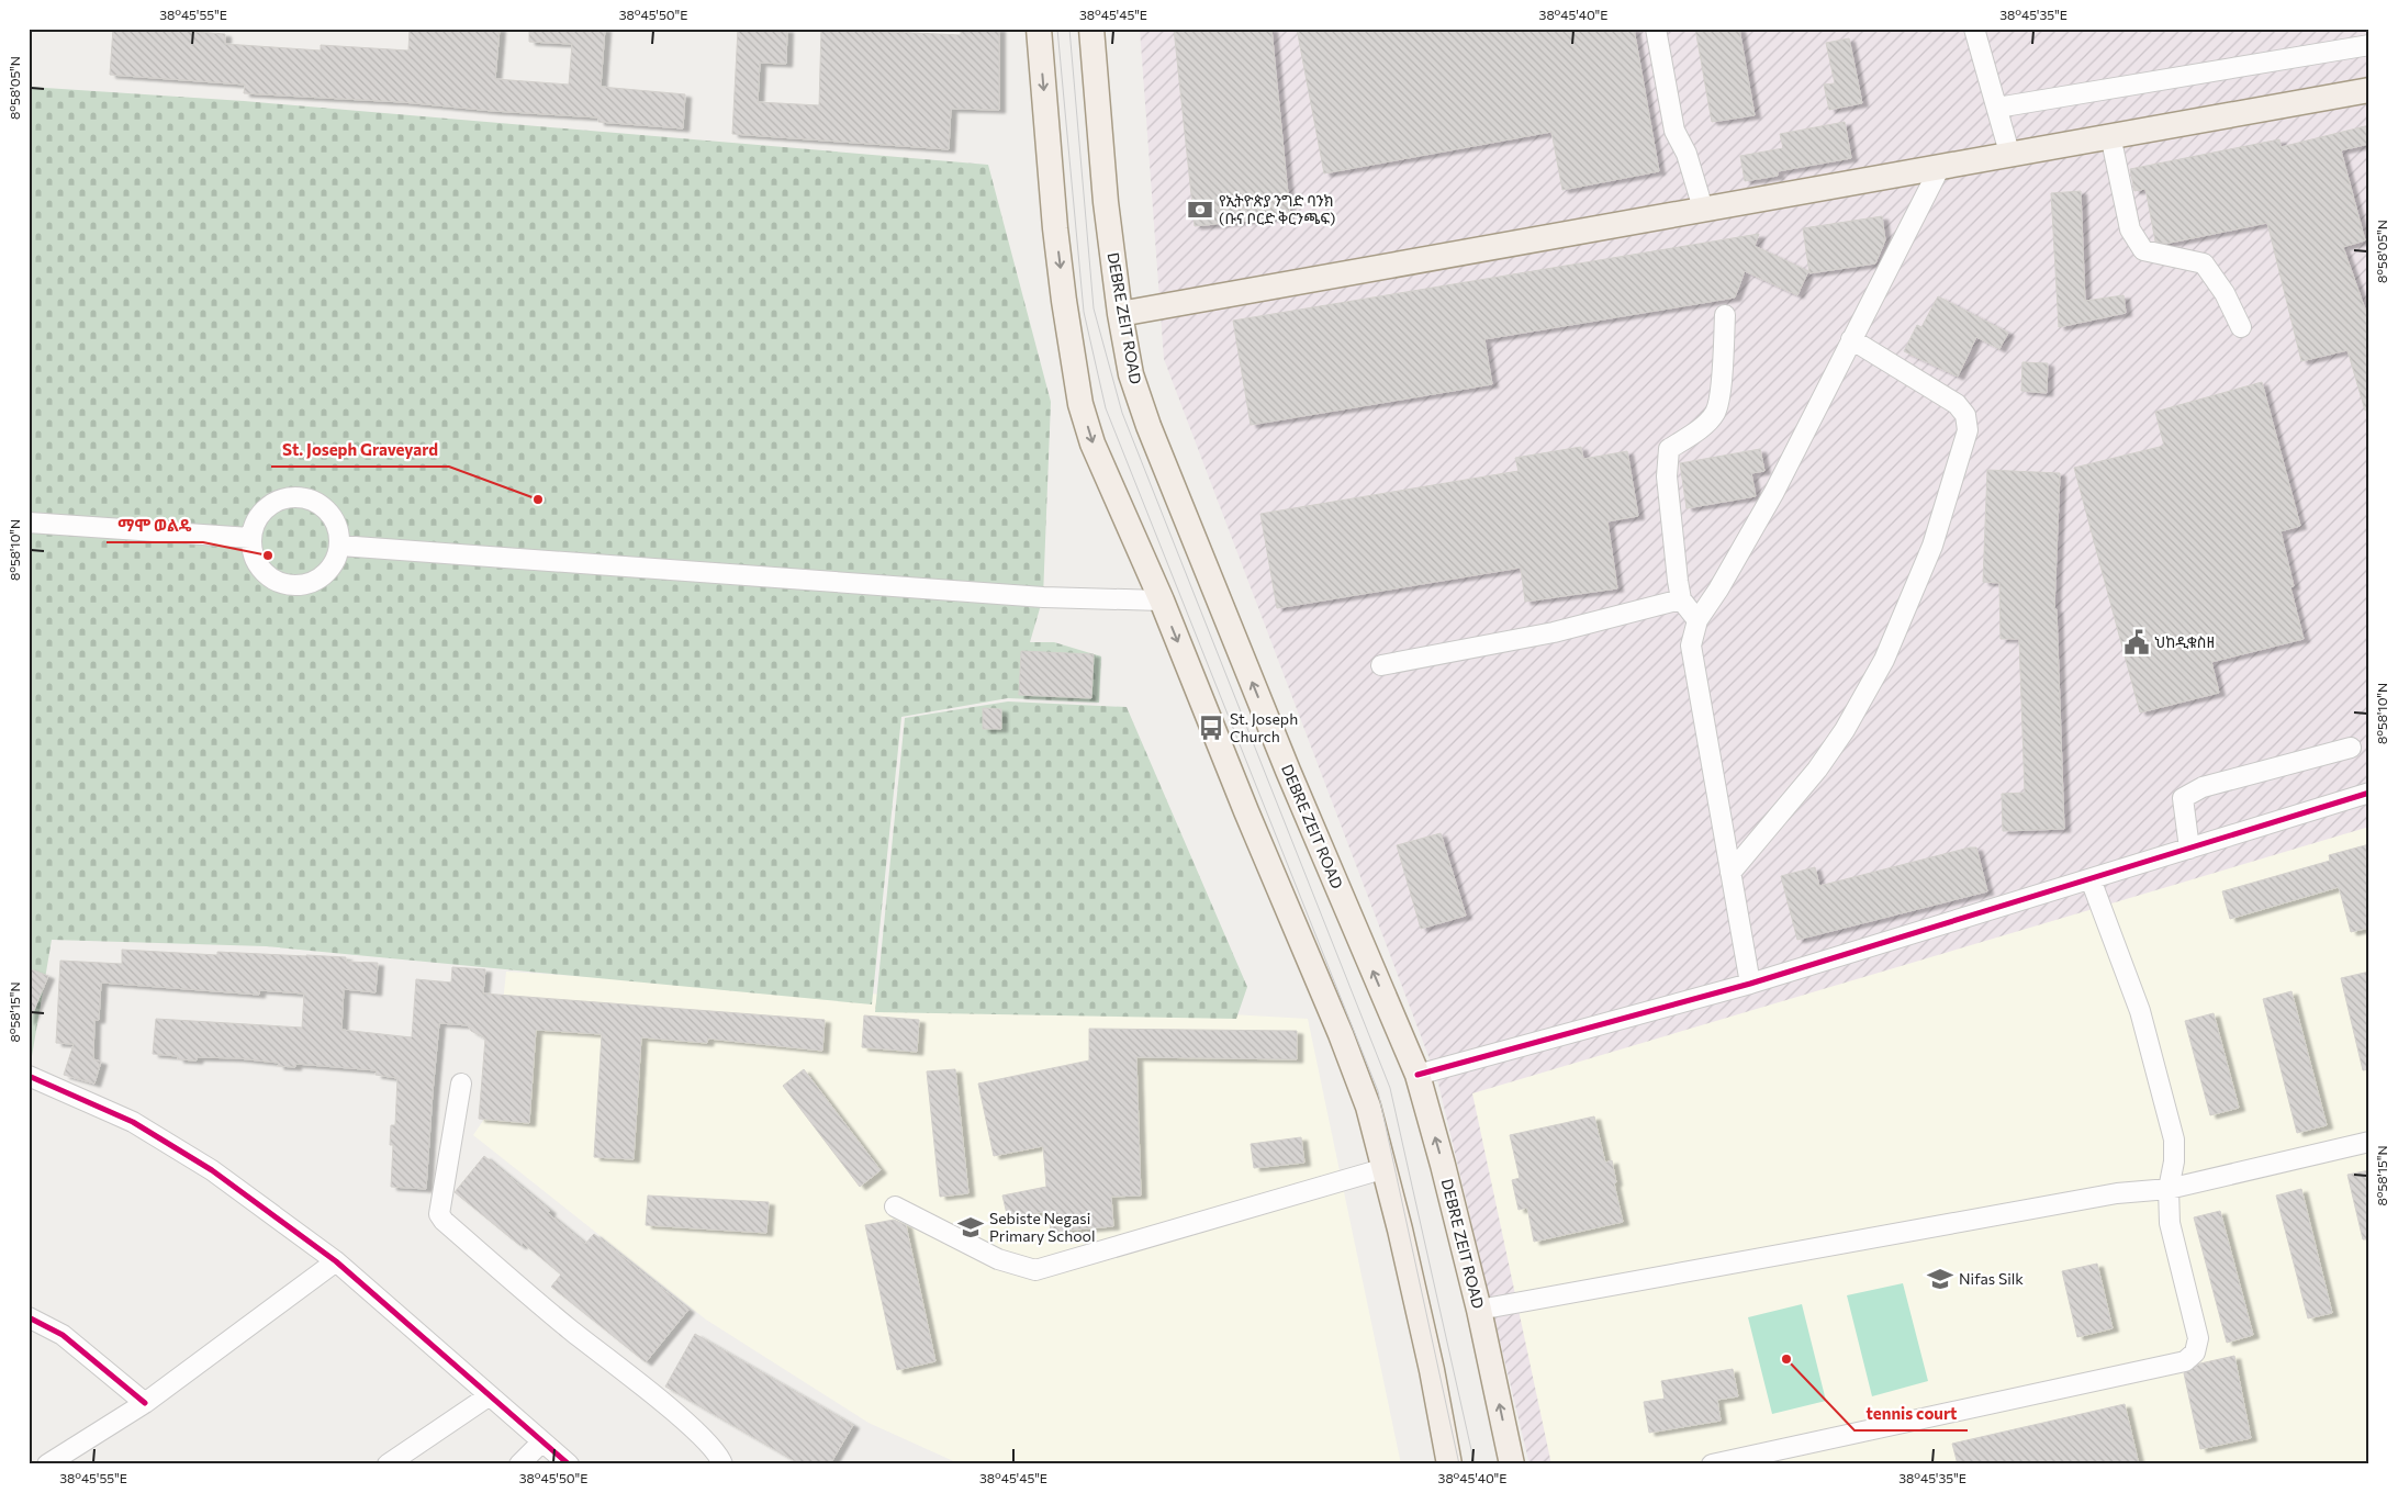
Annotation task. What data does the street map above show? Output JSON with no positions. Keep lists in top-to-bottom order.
{
  "streets": {
    "main road": ["DEBRE ZEIT ROAD"]
  },
  "places": {
    "bank": ["የኢትዮጵያ ንግድ ባንክ (ቡና ቦርድ ቅርንጫፍ)"],
    "other": ["St. Joseph Graveyard", "ማሞ ወልዴ", "tennis court"],
    "public building": ["ህከዲቁስዘ"],
    "bus stop": ["St. Joseph Church"],
    "school or university": ["Sebiste Negasi Primary School", "Nifas Silk"]
  },
  "coordinates": [
    "38°45'55\"E",
    "38°45'50\"E",
    "38°45'45\"E",
    "38°45'40\"E",
    "38°45'35\"E",
    "8°58'05\"N",
    "8°58'10\"N",
    "8°58'15\"N"
  ]
}
